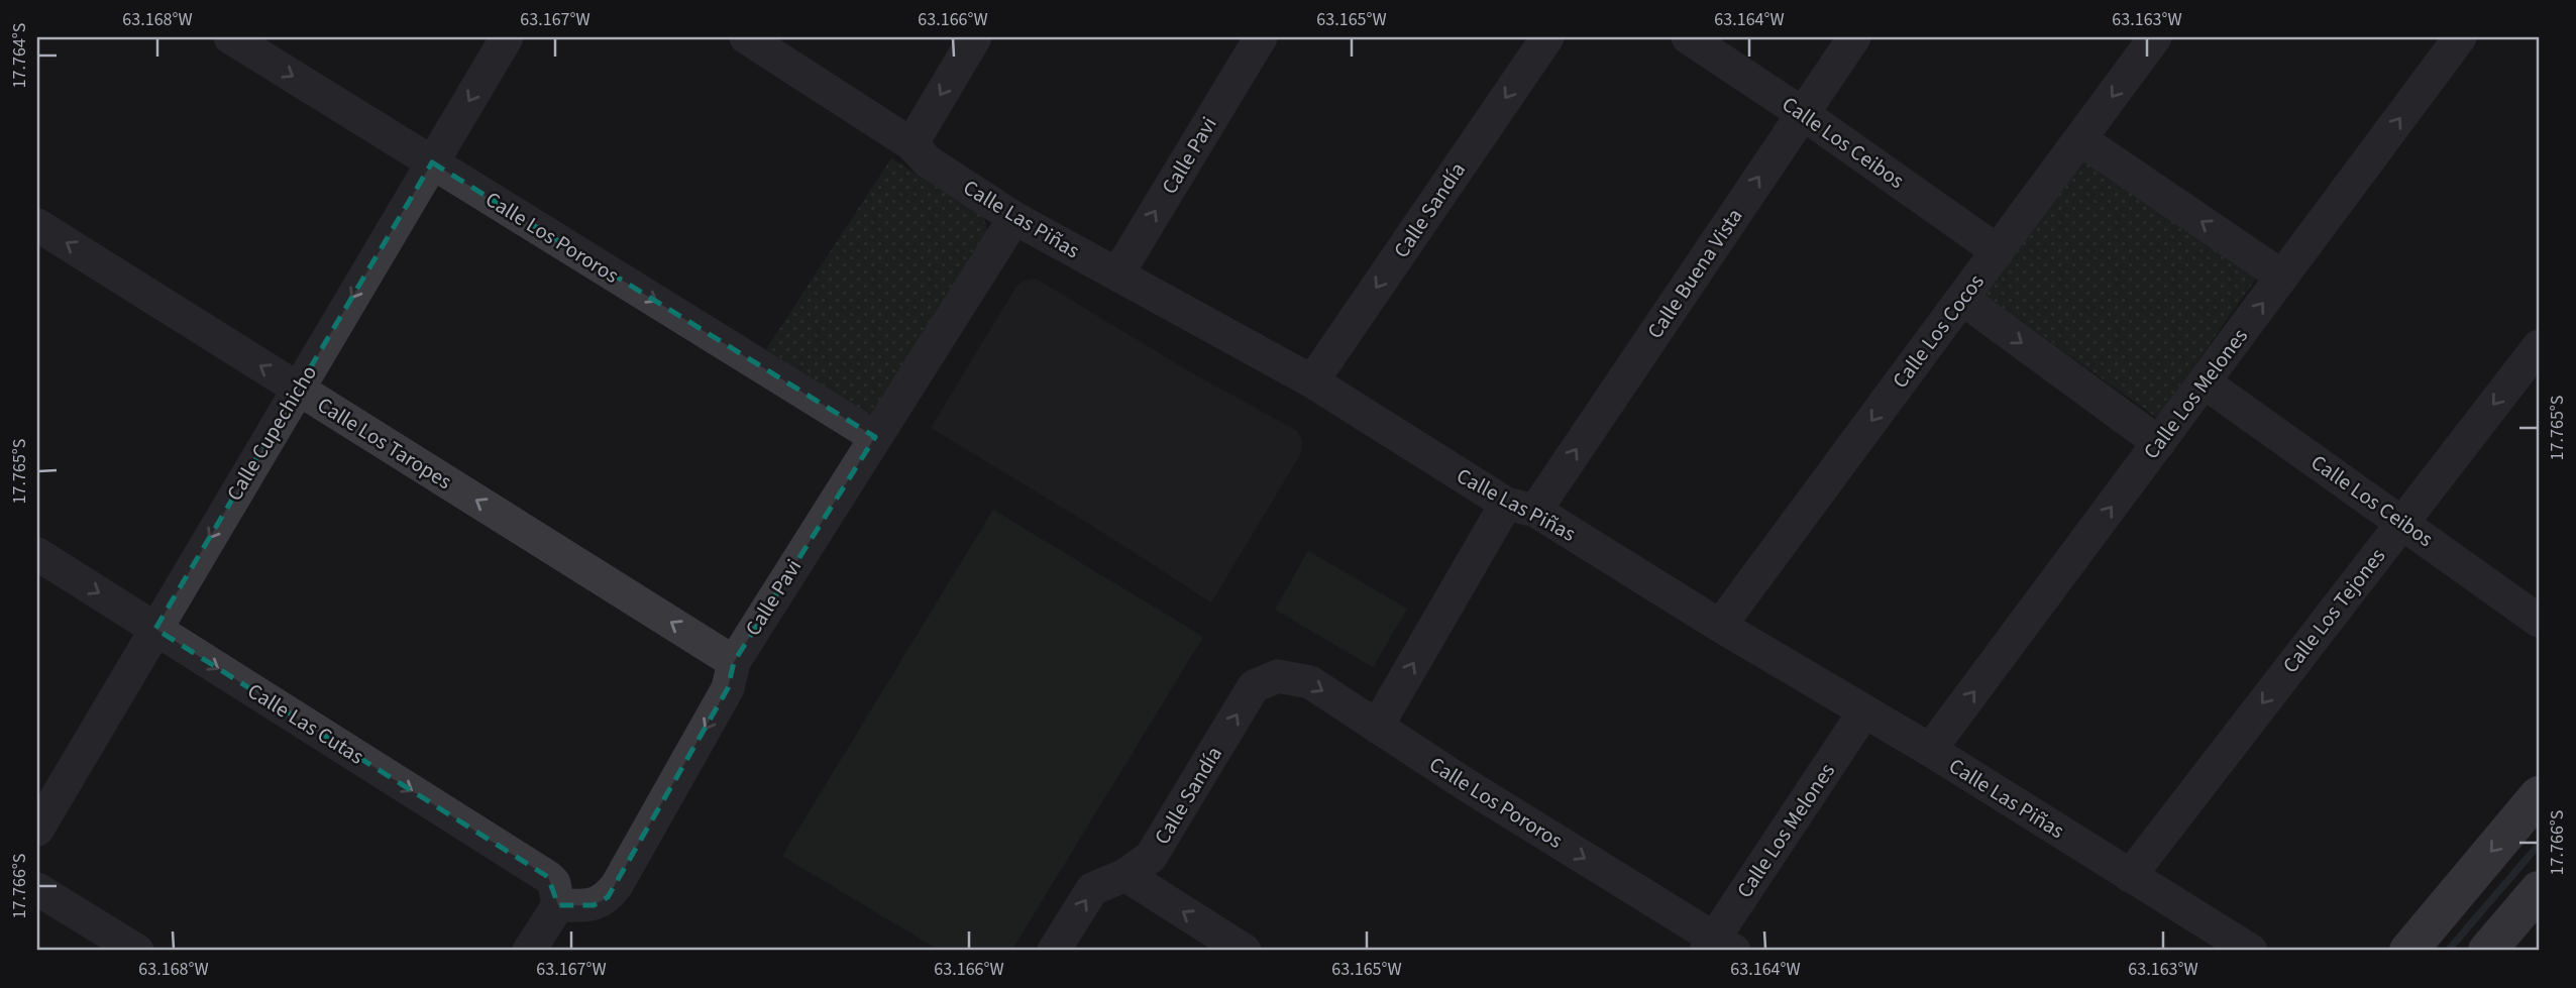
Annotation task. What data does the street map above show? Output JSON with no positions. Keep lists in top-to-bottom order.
{
  "streets": {
    "street": [
      "Calle Los Ceibos",
      "Calle Pavi",
      "Calle Sandía",
      "Calle Las Piñas",
      "Calle Los Pororos",
      "Calle Buena Vista",
      "Calle Los Cocos",
      "Calle Los Melones",
      "Calle Cupechicho",
      "Calle Los Taropes",
      "Calle Los Tejones",
      "Calle Las Cutas"
    ]
  },
  "crossings": [
    ["Calle Los Ceibos", "Calle Buena Vista"],
    ["Calle Los Ceibos", "Calle Los Cocos"],
    ["Calle Los Ceibos", "Calle Los Melones"],
    ["Calle Los Ceibos", "Calle Los Tejones"],
    ["Calle Pavi", "Calle Las Piñas"],
    ["Calle Pavi", "Calle Los Pororos"],
    ["Calle Pavi", "Calle Los Taropes"],
    ["Calle Pavi", "Calle Las Cutas"],
    ["Calle Sandía", "Calle Las Piñas"],
    ["Calle Sandía", "Calle Los Pororos"],
    ["Calle Las Piñas", "Calle Buena Vista"],
    ["Calle Las Piñas", "Calle Los Cocos"],
    ["Calle Las Piñas", "Calle Los Melones"],
    ["Calle Las Piñas", "Calle Los Tejones"],
    ["Calle Los Pororos", "Calle Buena Vista"],
    ["Calle Los Pororos", "Calle Los Melones"],
    ["Calle Los Pororos", "Calle Cupechicho"],
    ["Calle Cupechicho", "Calle Los Taropes"],
    ["Calle Cupechicho", "Calle Las Cutas"]
  ],
  "one_way": [
    "Calle Los Pororos",
    "Calle Buena Vista",
    "Calle Los Cocos",
    "Calle Los Melones",
    "Calle Cupechicho",
    "Calle Los Taropes",
    "Calle Los Tejones",
    "Calle Las Cutas"
  ],
  "coordinates": [
    "63.168°W",
    "63.167°W",
    "63.166°W",
    "63.165°W",
    "63.164°W",
    "63.163°W",
    "17.764°S",
    "17.765°S",
    "17.766°S"
  ]
}
